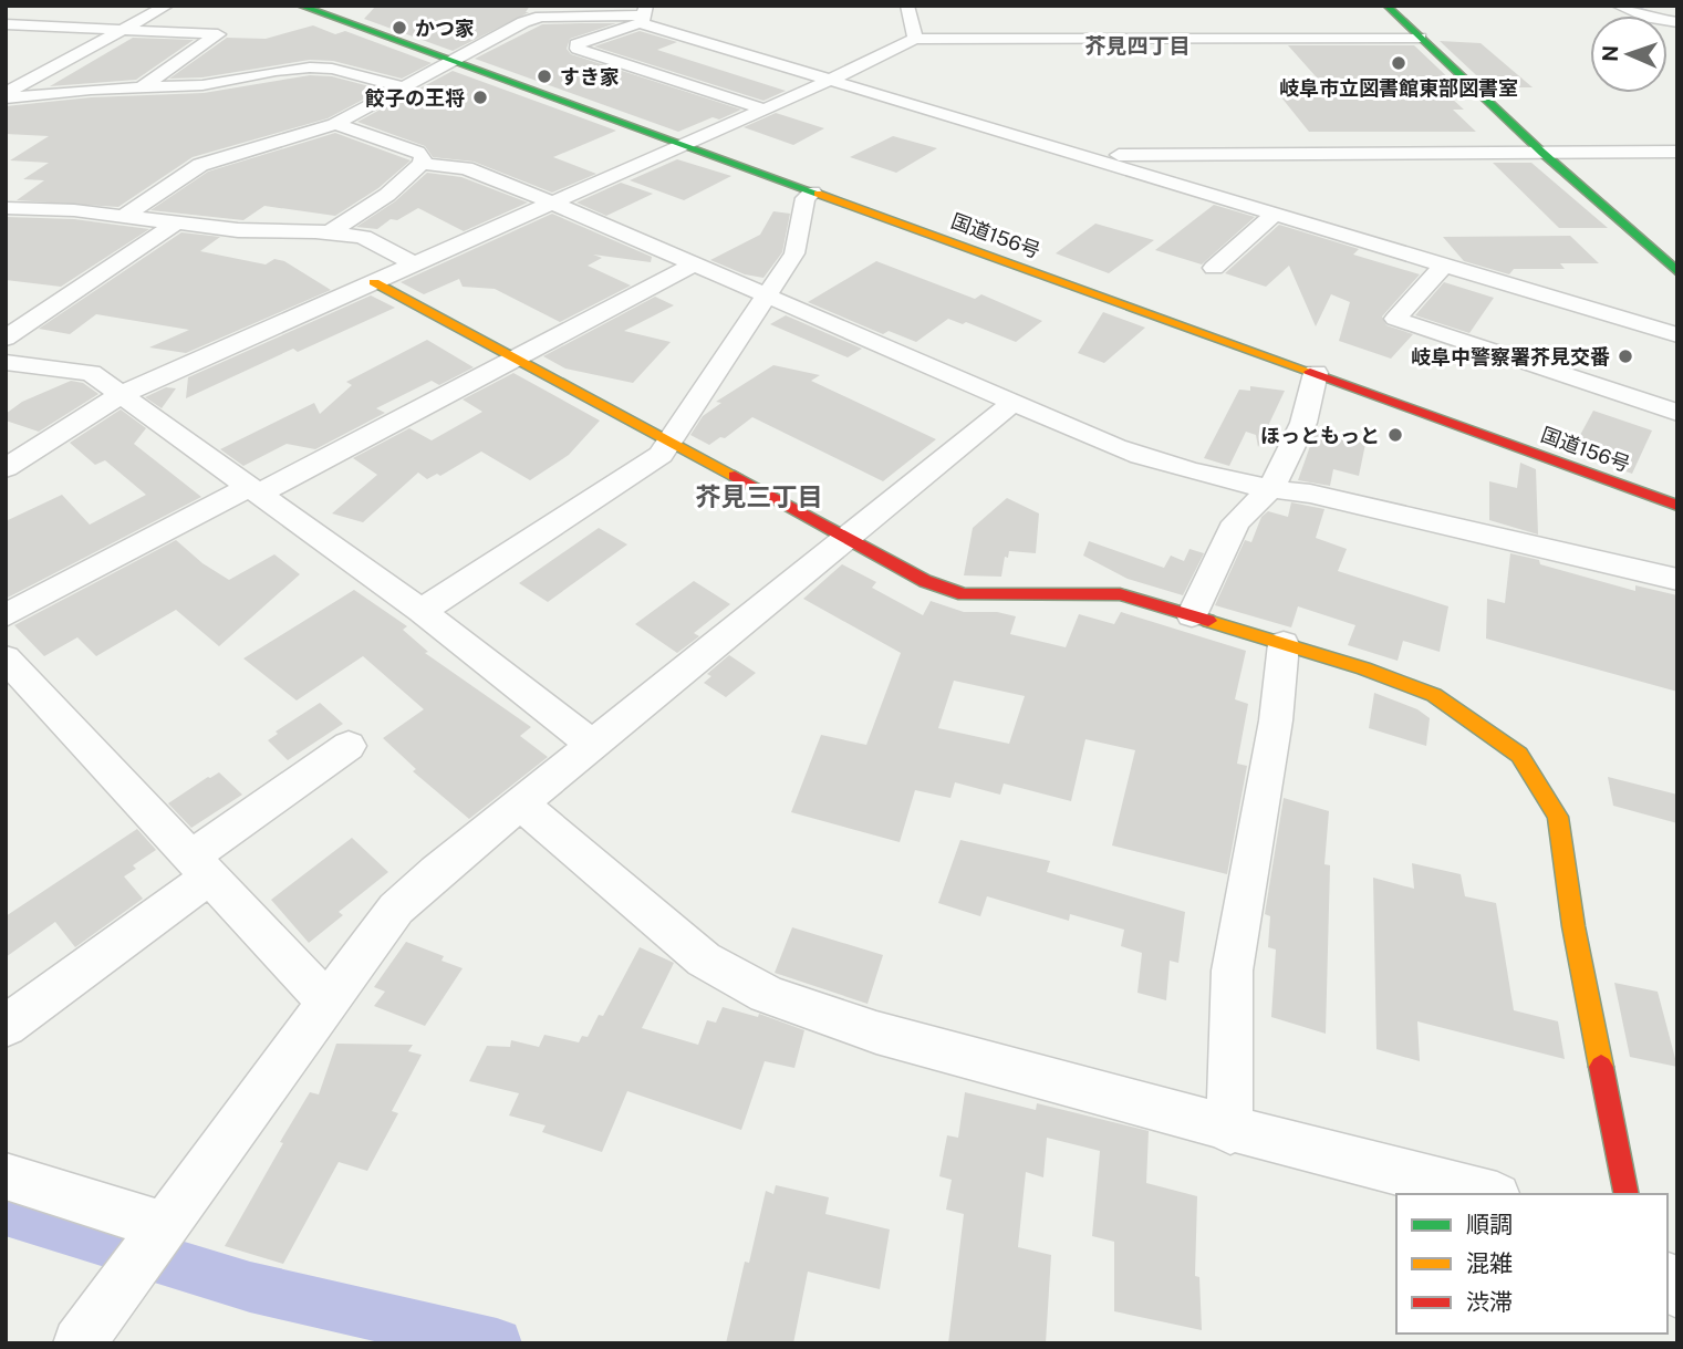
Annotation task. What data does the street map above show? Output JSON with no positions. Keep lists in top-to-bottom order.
{
  "streets": {
    "main road": ["国道156号"]
  },
  "districts": ["芥見四丁目", "芥見三丁目"],
  "places": [
    "かつ家",
    "岐阜市立図書館東部図書室",
    "すき家",
    "餃子の王将",
    "岐阜中警察署芥見交番",
    "ほっともっと"
  ],
  "legend": ["順調", "混雑", "渋滞"],
  "north": "left"
}
